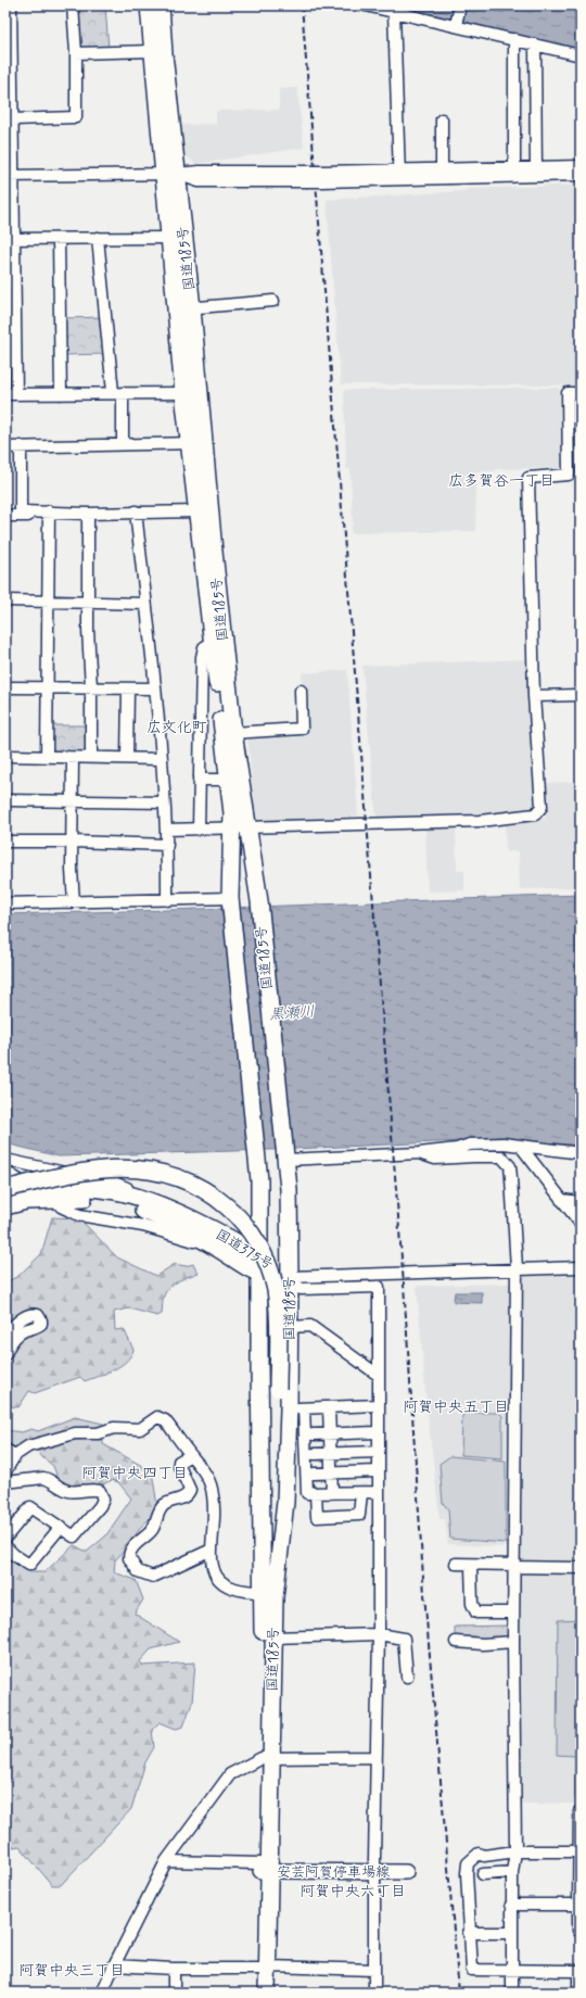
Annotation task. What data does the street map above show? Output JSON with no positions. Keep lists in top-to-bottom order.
{
  "streets": {
    "highway": ["国道185号", "国道375号"],
    "main road": ["安芸阿賀停車場線"]
  },
  "crossings": [
    ["国道185号", "国道375号"],
    ["国道185号", "安芸阿賀停車場線"]
  ],
  "districts": [
    "広多賀谷一丁目",
    "広文化町",
    "阿賀中央五丁目",
    "阿賀中央四丁目",
    "阿賀中央六丁目",
    "阿賀中央三丁目"
  ],
  "water": ["黒瀬川"]
}
